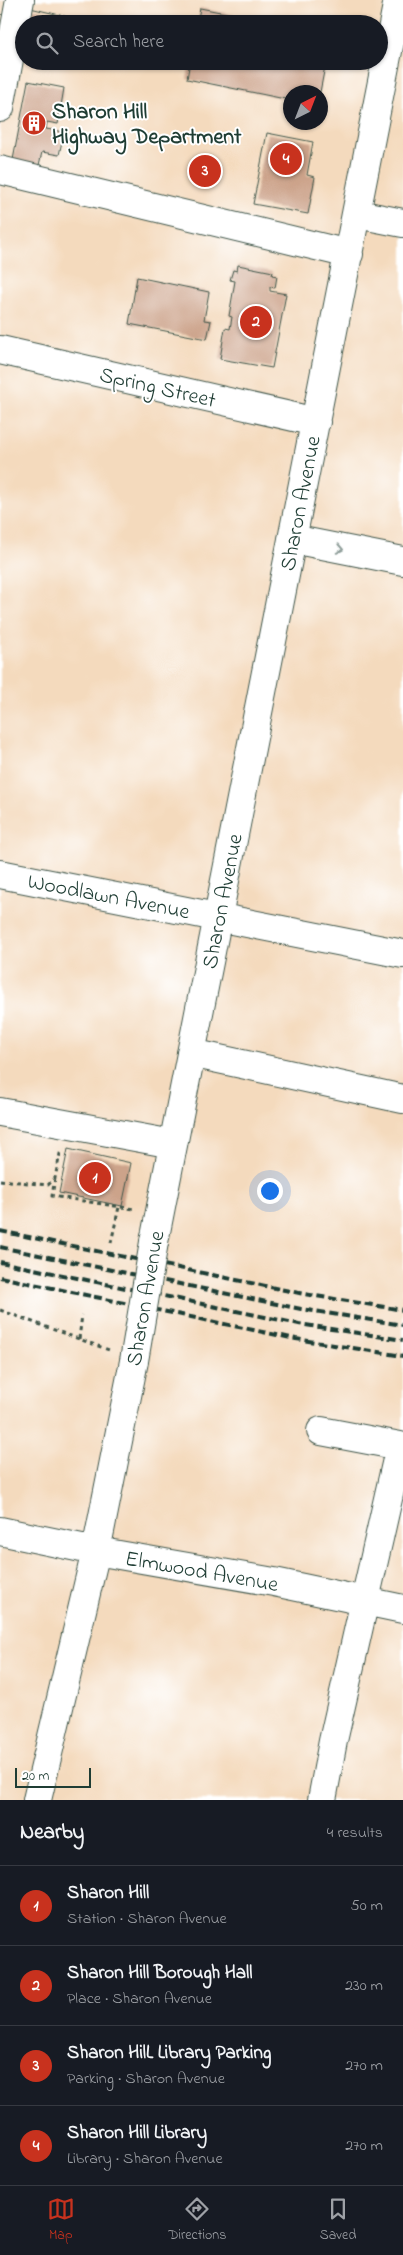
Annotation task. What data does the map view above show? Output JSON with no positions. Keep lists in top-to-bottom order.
{
  "streets": {
    "street": [
      "Spring Street",
      "Sharon Avenue",
      "Woodlawn Avenue",
      "Elmwood Avenue"
    ]
  },
  "crossings": [
    ["Spring Street", "Sharon Avenue"],
    ["Sharon Avenue", "Woodlawn Avenue"],
    ["Sharon Avenue", "Elmwood Avenue"]
  ],
  "places": {
    "building": ["Sharon Hill Highway Department"]
  },
  "scale_bar": "20 m",
  "north": "top right",
  "page": {
    "search": "Search here",
    "pins": [
      "4",
      "3",
      "2",
      "1"
    ],
    "scale": "20 m",
    "heading": ["Nearby", "4 results"],
    "list": [
      {
        "mark": "1",
        "name": "Sharon Hill",
        "note": "Station · Sharon Avenue",
        "value": "50 m"
      },
      {
        "mark": "2",
        "name": "Sharon Hill Borough Hall",
        "note": "Place · Sharon Avenue",
        "value": "230 m"
      },
      {
        "mark": "3",
        "name": "Sharon HilL Library Parking",
        "note": "Parking · Sharon Avenue",
        "value": "270 m"
      },
      {
        "mark": "4",
        "name": "Sharon Hill Library",
        "note": "Library · Sharon Avenue",
        "value": "270 m"
      }
    ],
    "nav": ["Map", "Directions", "Saved"]
  }
}
